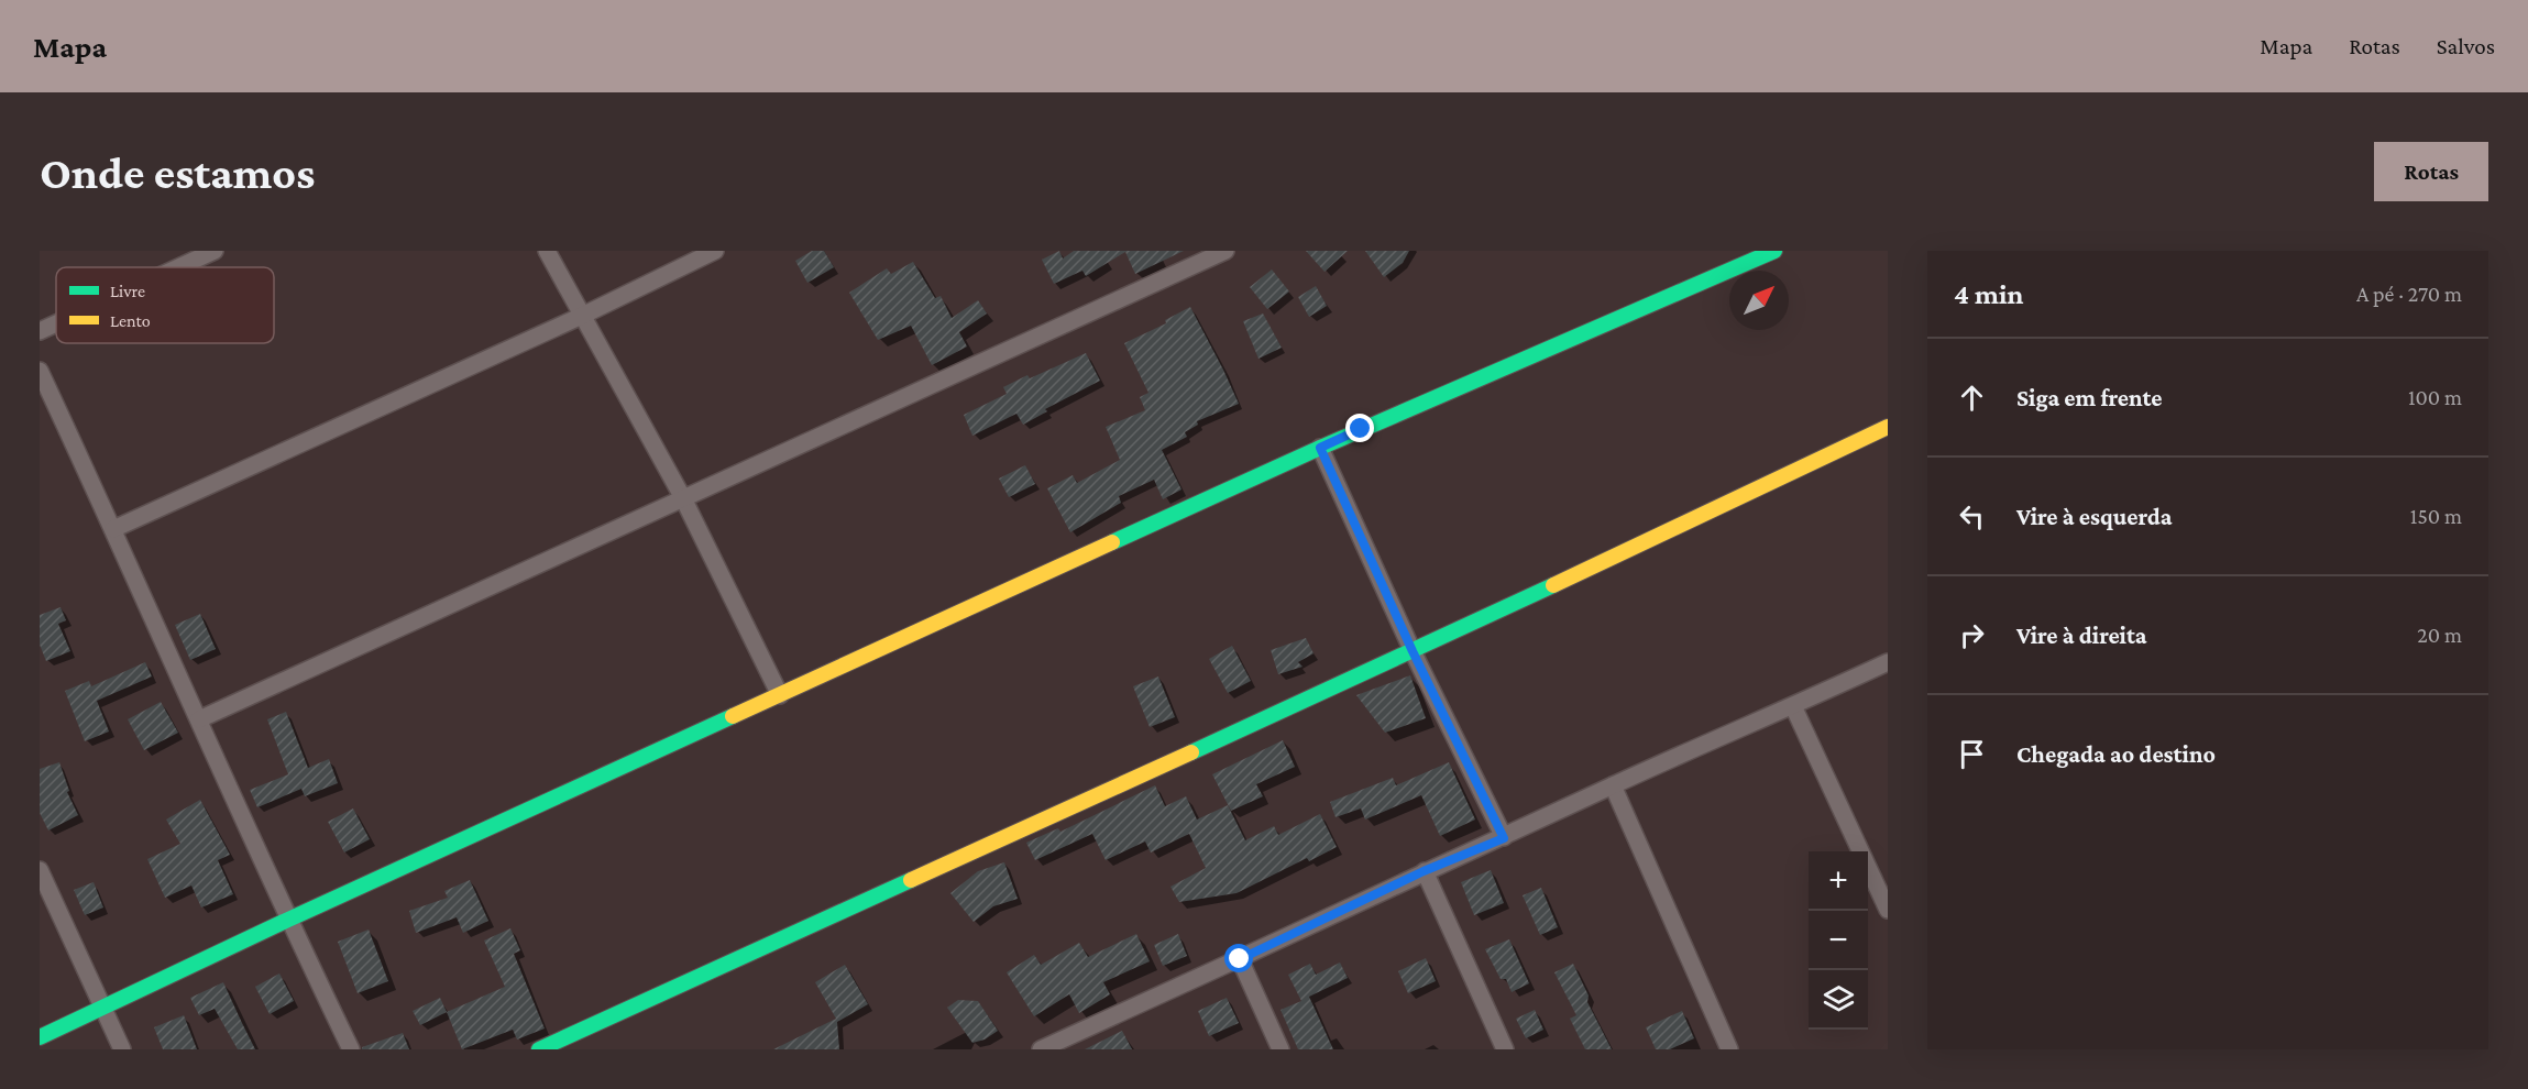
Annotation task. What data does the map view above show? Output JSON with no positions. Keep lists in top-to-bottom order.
{
  "legend": ["Livre", "Lento"],
  "north": "top right",
  "page": {
    "header": "Mapa",
    "nav": ["Mapa", "Rotas", "Salvos"],
    "buttons": "Rotas",
    "title": "Onde estamos",
    "heading": ["4 min", "A pé · 270 m"],
    "list": [
      ["Siga em frente", "100 m"],
      ["Vire à esquerda", "150 m"],
      ["Vire à direita", "20 m"],
      "Chegada ao destino"
    ],
    "map_buttons": ["+", "−"]
  }
}
